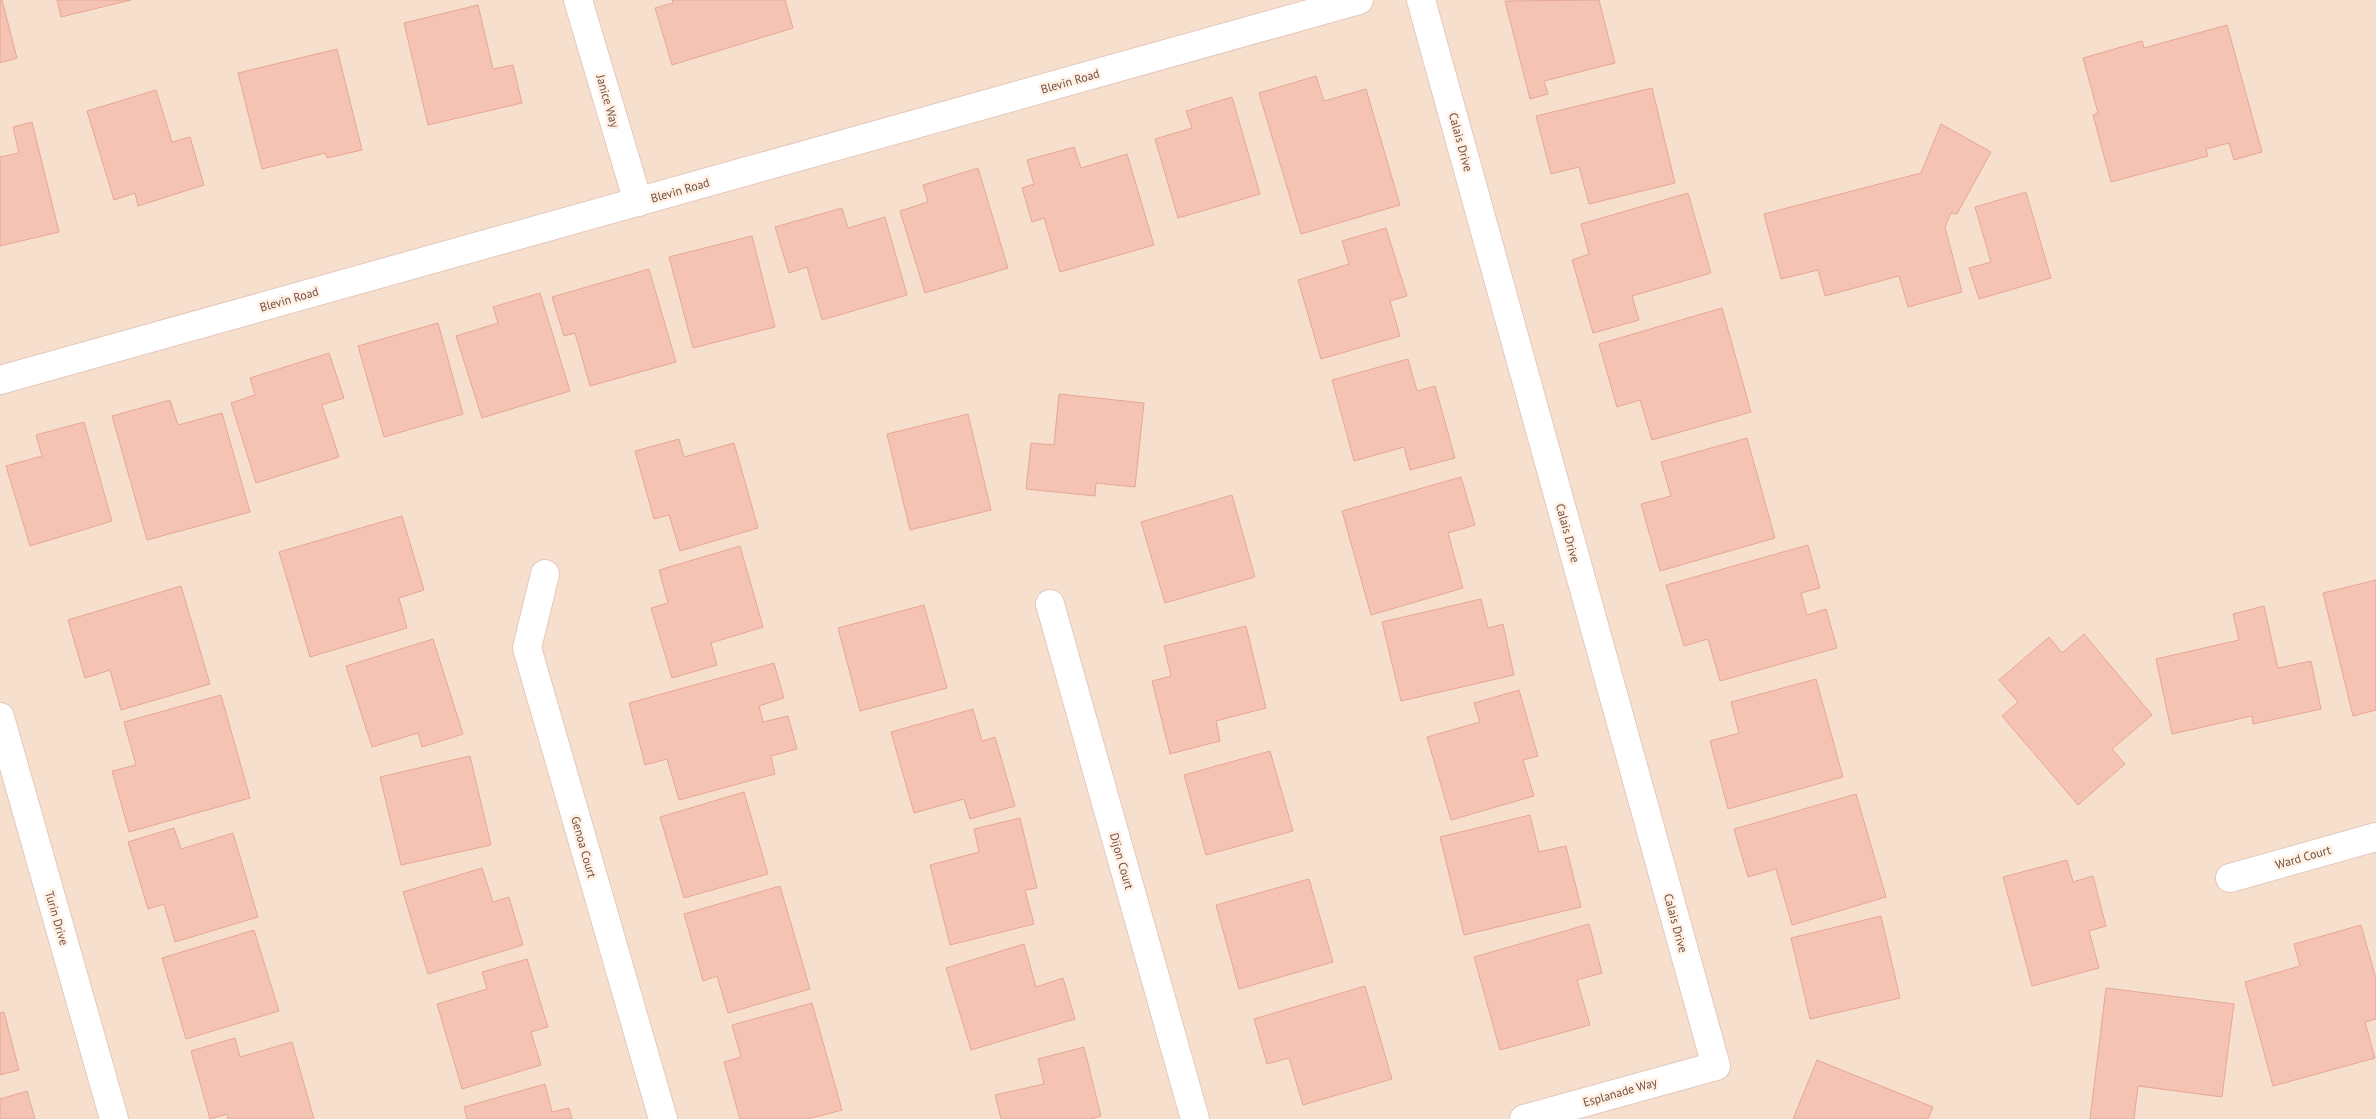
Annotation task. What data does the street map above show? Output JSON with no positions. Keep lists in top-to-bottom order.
{
  "streets": {
    "street": [
      "Blevin Road",
      "Janice Way",
      "Calais Drive",
      "Genoa Court",
      "Ward Court",
      "Dijon Court",
      "Turin Drive",
      "Esplanade Way"
    ]
  },
  "crossings": [
    ["Blevin Road", "Janice Way"],
    ["Calais Drive", "Esplanade Way"]
  ]
}
